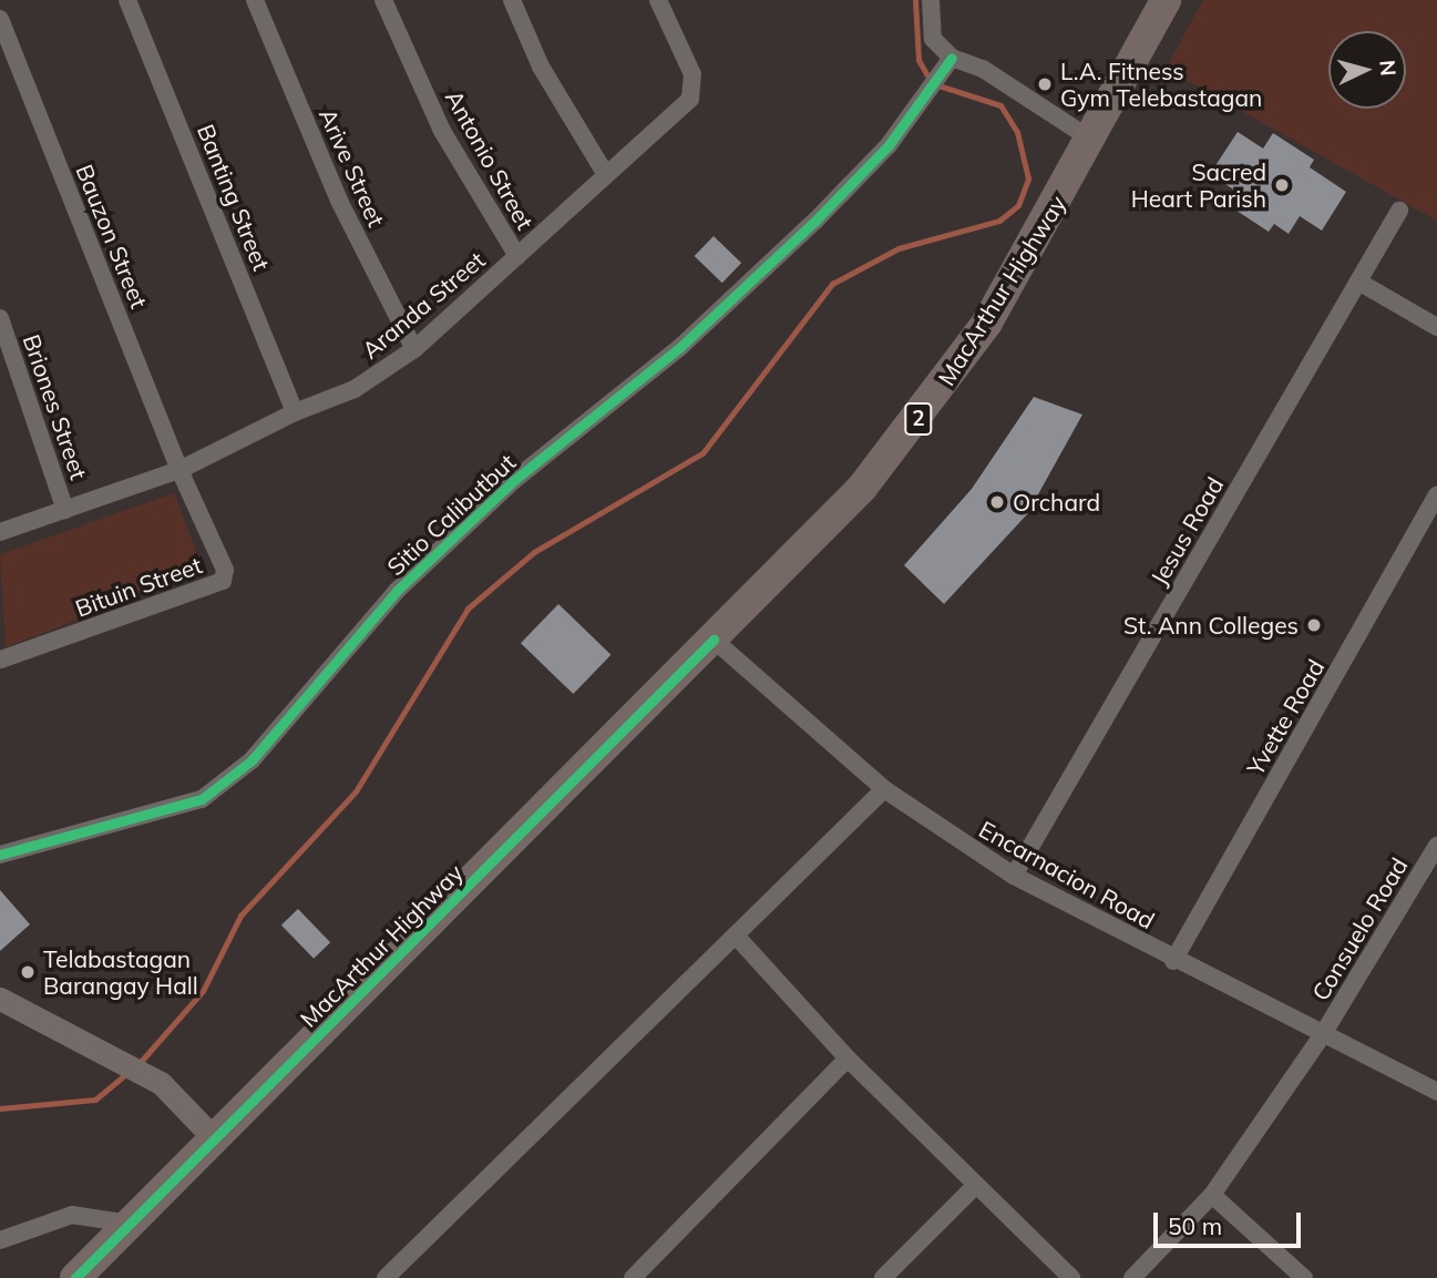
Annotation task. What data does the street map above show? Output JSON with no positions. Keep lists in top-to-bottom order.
{
  "streets": {
    "highway": ["MacArthur Highway", "2"],
    "street": [
      "Antonio Street",
      "Arive Street",
      "Banting Street",
      "Bauzon Street",
      "Aranda Street",
      "Briones Street",
      "Sitio Calibutbut",
      "Jesus Road",
      "Bituin Street",
      "Yvette Road",
      "Encarnacion Road",
      "Consuelo Road"
    ]
  },
  "crossings": [
    ["Antonio Street", "Aranda Street"],
    ["Arive Street", "Aranda Street"],
    ["Banting Street", "Aranda Street"],
    ["Bauzon Street", "Aranda Street"],
    ["Bauzon Street", "Bituin Street"],
    ["MacArthur Highway", "Encarnacion Road"],
    ["Aranda Street", "Briones Street"],
    ["Aranda Street", "Bituin Street"],
    ["Jesus Road", "Encarnacion Road"],
    ["Yvette Road", "Encarnacion Road"],
    ["Encarnacion Road", "Consuelo Road"]
  ],
  "places": [
    "L.A. Fitness Gym Telebastagan",
    "Sacred Heart Parish",
    "Orchard",
    "St. Ann Colleges",
    "Telabastagan Barangay Hall"
  ],
  "scale_bar": "50 m",
  "north": "right"
}
